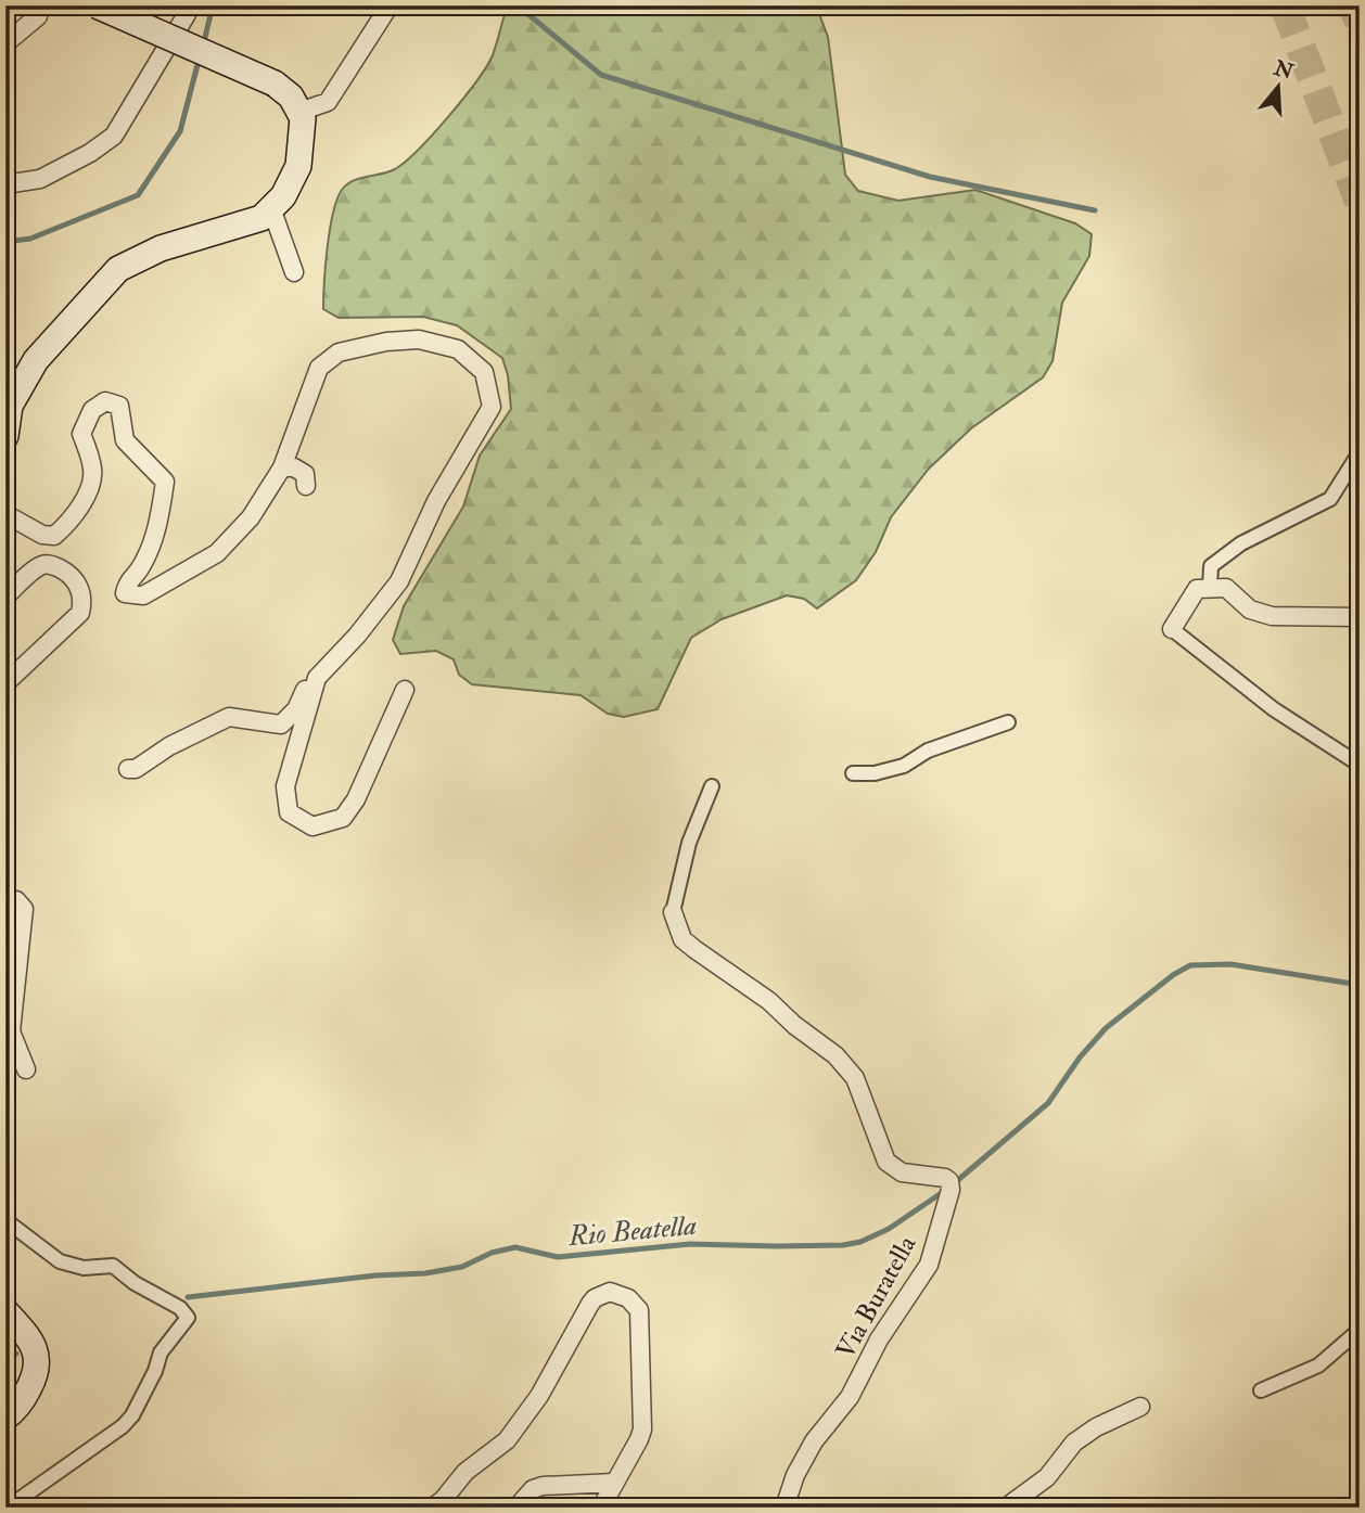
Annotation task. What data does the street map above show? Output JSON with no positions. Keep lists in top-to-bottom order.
{
  "streets": {
    "street": ["Via Buratella"]
  },
  "water": ["Rio Beatella"],
  "north": "top"
}
